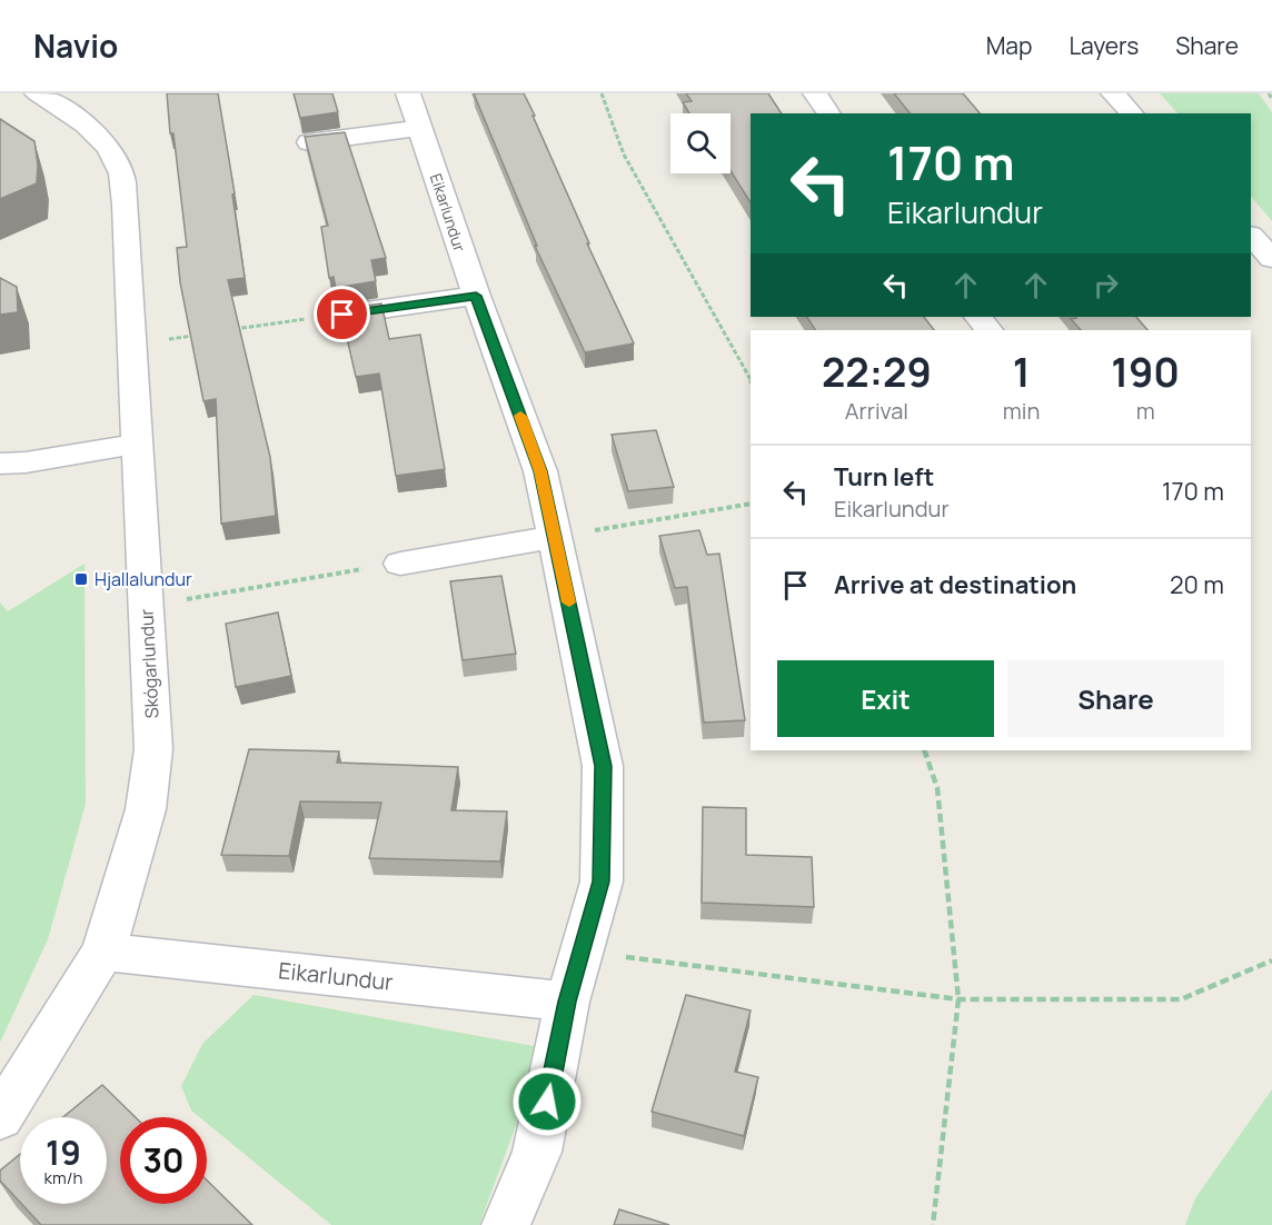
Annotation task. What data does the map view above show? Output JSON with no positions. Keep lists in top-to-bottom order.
{
  "streets": {
    "street": ["Eikarlundur", "Skógarlundur"]
  },
  "crossings": [
    ["Eikarlundur", "Skógarlundur"]
  ],
  "places": {
    "transit": ["Hjallalundur"]
  },
  "page": {
    "header": "Navio",
    "nav": ["Map", "Layers", "Share"],
    "turn": ["170 m", "Eikarlundur"],
    "eta": [
      "22:29",
      "Arrival",
      "1",
      "min",
      "190",
      "m"
    ],
    "list": [
      {
        "name": "Turn left",
        "note": "Eikarlundur",
        "value": "170 m"
      },
      {
        "name": "Arrive at destination",
        "value": "20 m"
      }
    ],
    "buttons": ["Exit", "Share"],
    "speed": "19 km/h",
    "limit": "30"
  }
}
